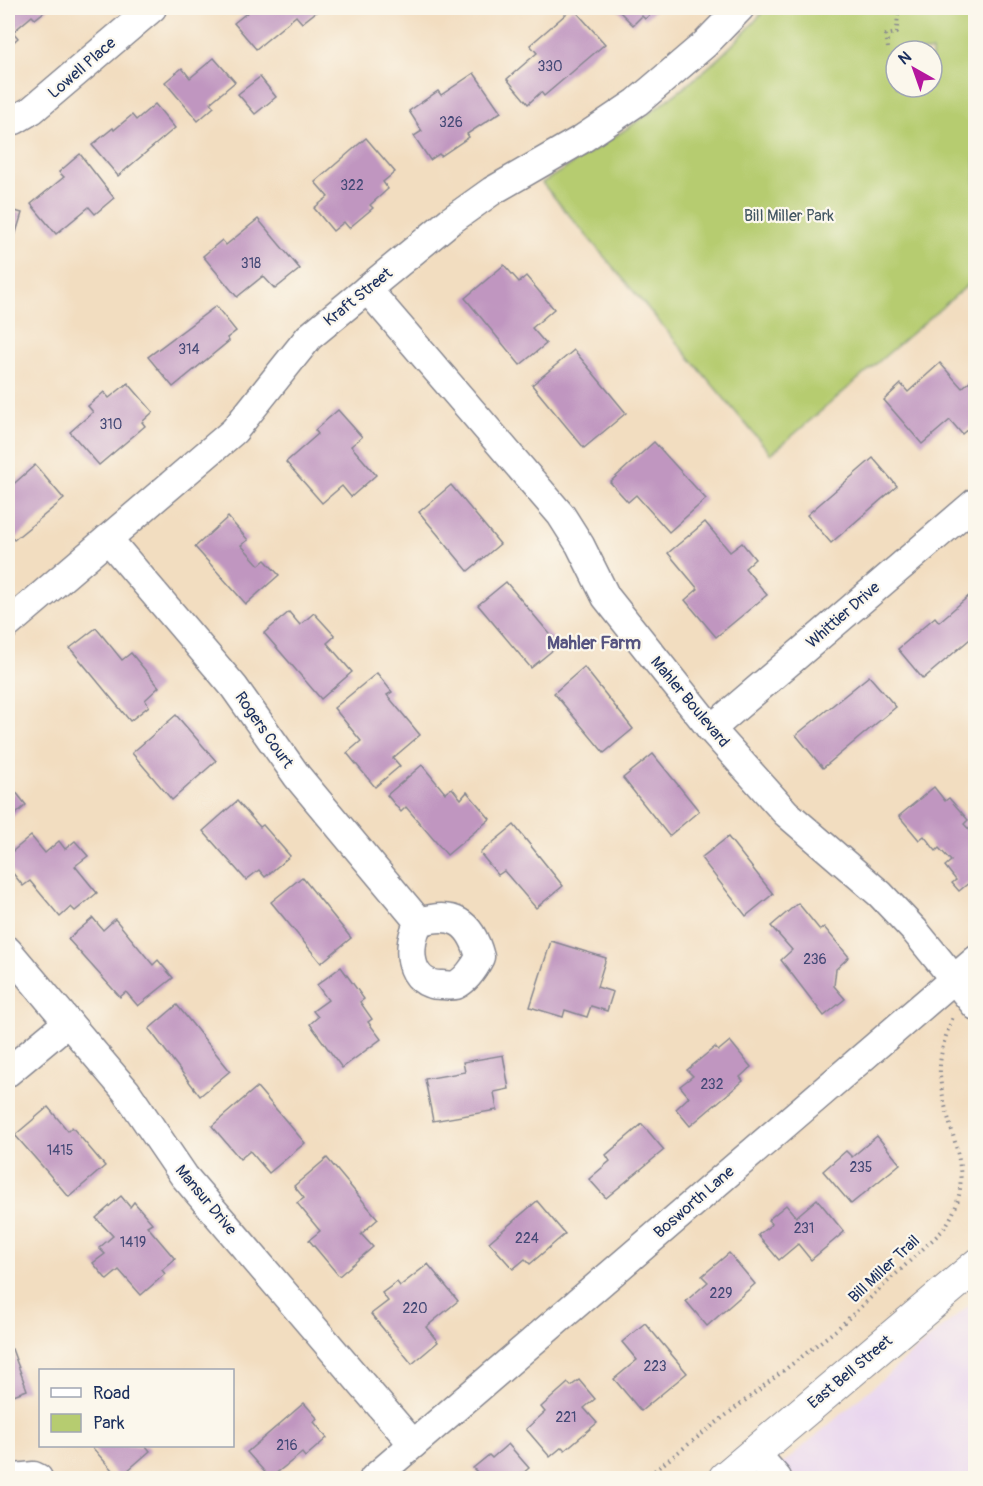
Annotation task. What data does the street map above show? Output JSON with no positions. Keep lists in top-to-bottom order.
{
  "streets": {
    "main road": ["East Bell Street"],
    "street": [
      "Lowell Place",
      "Kraft Street",
      "Whittier Drive",
      "Mahler Boulevard",
      "Rogers Court",
      "Mansur Drive",
      "Bosworth Lane"
    ],
    "path": ["Bill Miller Trail"]
  },
  "crossings": [
    ["Kraft Street", "Mahler Boulevard"],
    ["Kraft Street", "Rogers Court"],
    ["Whittier Drive", "Mahler Boulevard"],
    ["Mahler Boulevard", "Bosworth Lane"],
    ["Mahler Boulevard", "Bill Miller Trail"],
    ["Mansur Drive", "Bosworth Lane"]
  ],
  "districts": ["Mahler Farm"],
  "parks": ["Bill Miller Park"],
  "house_numbers": [
    "330",
    "326",
    "322",
    "318",
    "314",
    "310",
    "236",
    "232",
    "1415",
    "235",
    "231",
    "224",
    "1419",
    "229",
    "220",
    "223",
    "221",
    "216"
  ],
  "legend": ["Road", "Park"],
  "north": "top left"
}
